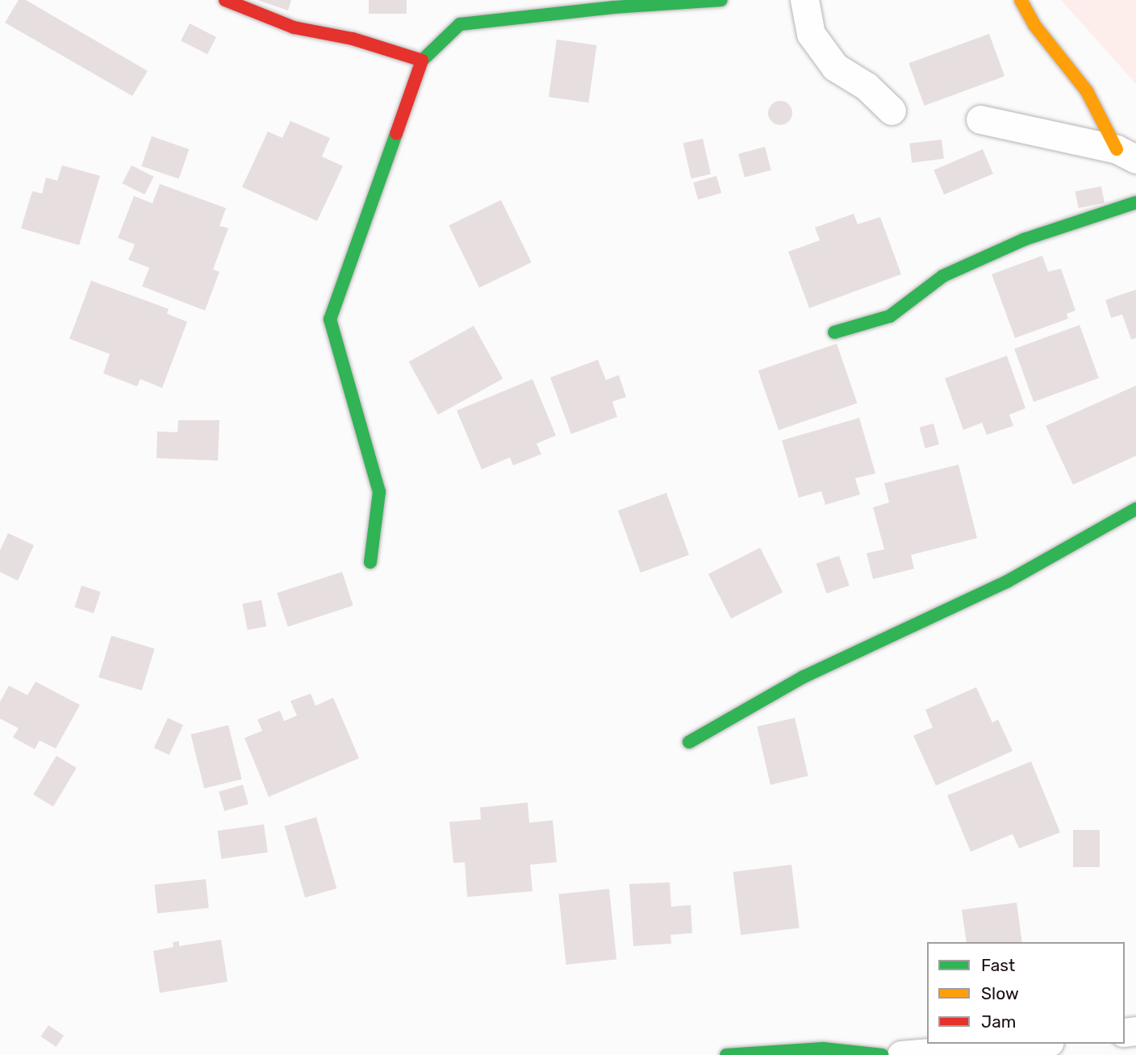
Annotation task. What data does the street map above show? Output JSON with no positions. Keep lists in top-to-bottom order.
{
  "legend": ["Fast", "Slow", "Jam"]
}
